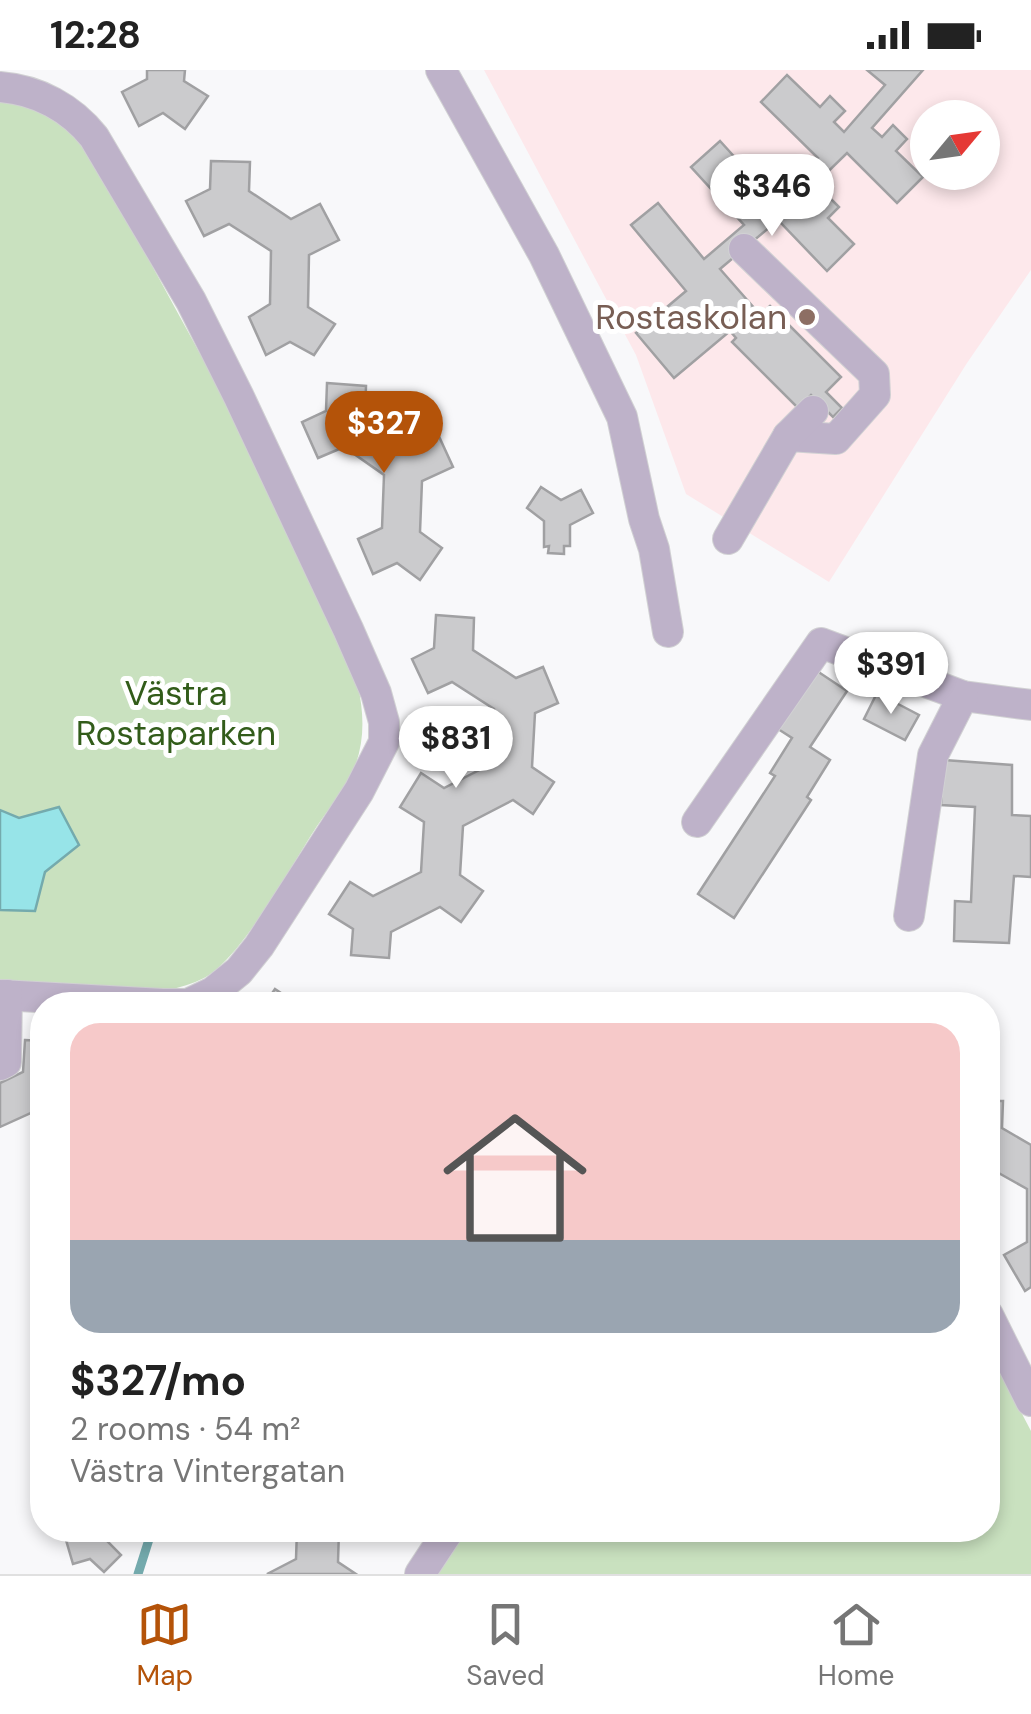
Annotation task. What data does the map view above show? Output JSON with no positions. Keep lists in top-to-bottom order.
{
  "parks": ["Västra Rostaparken"],
  "places": ["Rostaskolan"],
  "north": "top right",
  "page": {
    "status": "12:28",
    "price": [
      "$346",
      "$327",
      "$391",
      "$831"
    ],
    "list": [
      {
        "name": "$327/mo",
        "note": "2 rooms · 54 m² · Västra Vintergatan"
      }
    ],
    "tabs": ["Map", "Saved", "Home"]
  }
}
